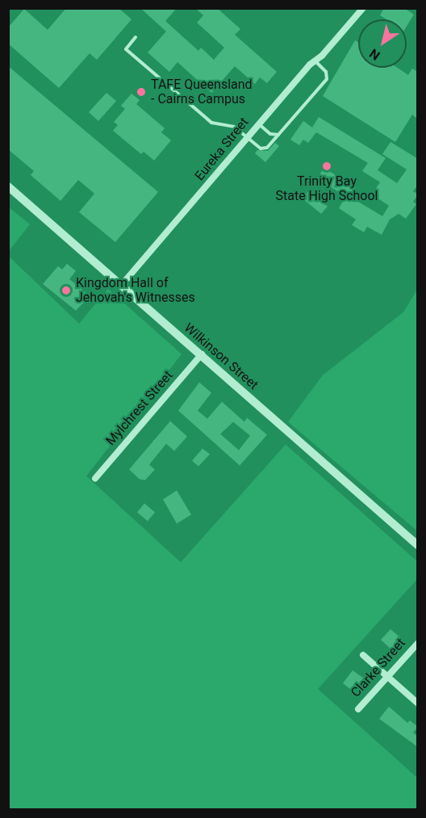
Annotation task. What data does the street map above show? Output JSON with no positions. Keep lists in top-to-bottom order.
{
  "streets": {
    "street": [
      "Eureka Street",
      "Wilkinson Street",
      "Mylchrest Street",
      "Clarke Street"
    ]
  },
  "crossings": [
    ["Eureka Street", "Wilkinson Street"],
    ["Wilkinson Street", "Mylchrest Street"]
  ],
  "places": ["TAFE Queensland - Cairns Campus", "Trinity Bay State High School", "Kingdom Hall of Jehovah's Witnesses"],
  "north": "bottom left"
}
